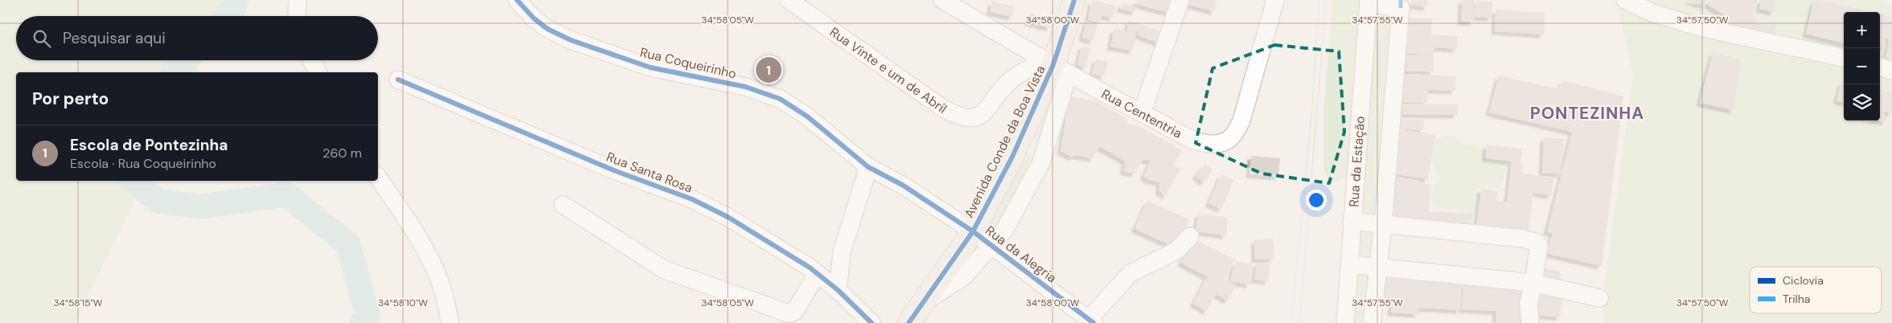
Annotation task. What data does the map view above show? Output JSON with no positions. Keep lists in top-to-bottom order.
{
  "streets": {
    "main road": ["Avenida Conde da Boa Vista"],
    "street": [
      "Rua Coqueirinho",
      "Rua Vinte e um de Abril",
      "Rua Cententria",
      "Rua da Estação",
      "Rua Santa Rosa",
      "Rua da Alegria"
    ]
  },
  "crossings": [
    ["Rua Coqueirinho", "Avenida Conde da Boa Vista"],
    ["Rua Coqueirinho", "Rua da Alegria"],
    ["Rua Vinte e um de Abril", "Rua Cententria"],
    ["Rua Vinte e um de Abril", "Avenida Conde da Boa Vista"],
    ["Rua Cententria", "Avenida Conde da Boa Vista"],
    ["Avenida Conde da Boa Vista", "Rua da Alegria"]
  ],
  "districts": ["PONTEZINHA"],
  "legend": ["Ciclovia", "Trilha"],
  "page": {
    "map_buttons": ["+", "−"],
    "search": "Pesquisar aqui",
    "pins": "1",
    "heading": "Por perto",
    "list": [
      {
        "mark": "1",
        "name": "Escola de Pontezinha",
        "note": "Escola · Rua Coqueirinho",
        "value": "260 m"
      }
    ]
  },
  "coordinates": [
    "34°58'05\"W",
    "34°58'00\"W",
    "34°57'55\"W",
    "34°57'50\"W",
    "34°58'15\"W",
    "34°58'10\"W"
  ]
}
